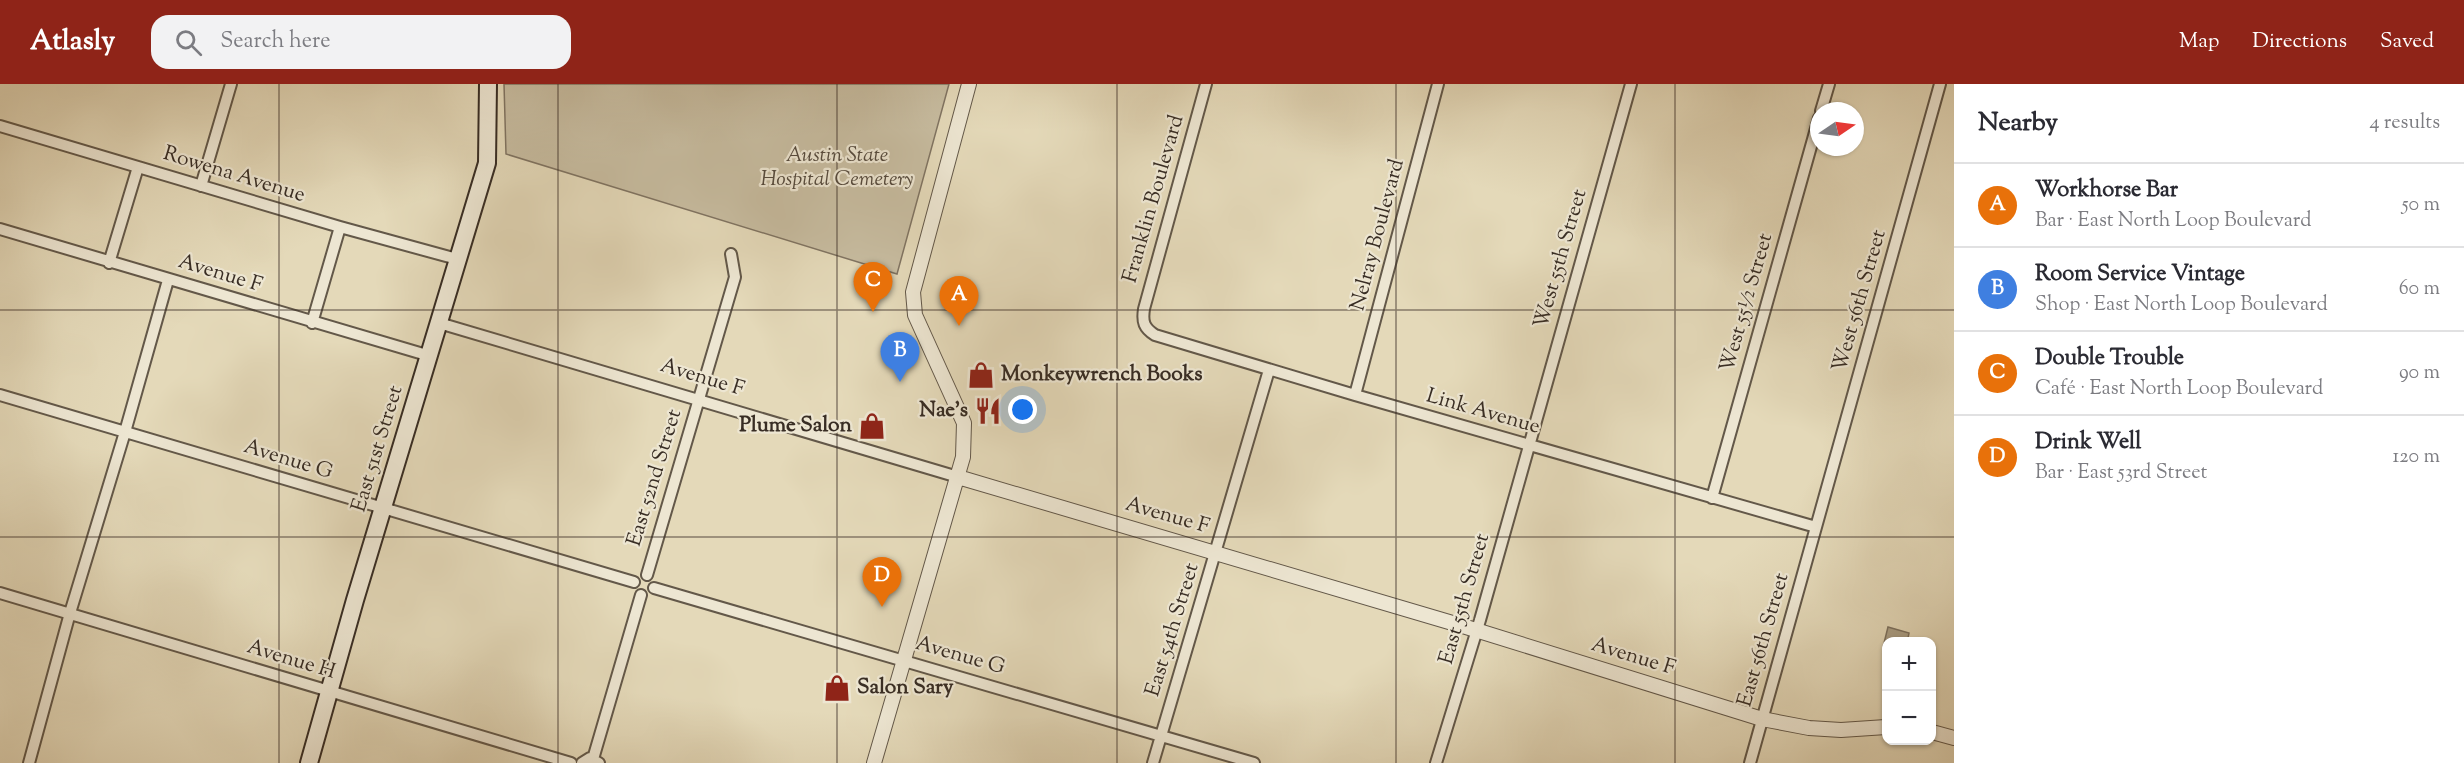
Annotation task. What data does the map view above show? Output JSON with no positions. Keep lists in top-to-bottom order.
{
  "streets": {
    "main road": ["East 51st Street"],
    "street": [
      "Rowena Avenue",
      "Franklin Boulevard",
      "Nelray Boulevard",
      "West 55th Street",
      "Avenue F",
      "West 56th Street",
      "West 55½ Street",
      "Link Avenue",
      "Avenue G",
      "East 52nd Street",
      "East 55th Street",
      "East 54th Street",
      "East 56th Street",
      "Avenue H"
    ]
  },
  "crossings": [
    ["Rowena Avenue", "East 51st Street"],
    ["Franklin Boulevard", "Link Avenue"],
    ["Nelray Boulevard", "Link Avenue"],
    ["West 55th Street", "Link Avenue"],
    ["West 55th Street", "East 55th Street"],
    ["Avenue F", "East 51st Street"],
    ["Avenue F", "East 52nd Street"],
    ["Avenue F", "East 55th Street"],
    ["Avenue F", "East 54th Street"],
    ["Avenue F", "East 56th Street"],
    ["West 56th Street", "Link Avenue"],
    ["West 56th Street", "East 56th Street"],
    ["West 55½ Street", "Link Avenue"],
    ["Link Avenue", "East 55th Street"],
    ["Link Avenue", "East 54th Street"],
    ["Link Avenue", "East 56th Street"],
    ["East 51st Street", "Avenue G"],
    ["East 51st Street", "Avenue H"],
    ["Avenue G", "East 52nd Street"],
    ["Avenue G", "East 54th Street"]
  ],
  "parks": ["Austin State Hospital Cemetery"],
  "places": {
    "shop": ["Monkeywrench Books", "Plume Salon", "Salon Sary"],
    "restaurant": ["Nae's"]
  },
  "north": "right",
  "page": {
    "header": "Atlasly",
    "search": "Search here",
    "nav": ["Map", "Directions", "Saved"],
    "heading": ["Nearby", "4 results"],
    "list": [
      {
        "mark": "A",
        "name": "Workhorse Bar",
        "note": "Bar · East North Loop Boulevard",
        "value": "50 m"
      },
      {
        "mark": "B",
        "name": "Room Service Vintage",
        "note": "Shop · East North Loop Boulevard",
        "value": "60 m"
      },
      {
        "mark": "C",
        "name": "Double Trouble",
        "note": "Café · East North Loop Boulevard",
        "value": "90 m"
      },
      {
        "mark": "D",
        "name": "Drink Well",
        "note": "Bar · East 53rd Street",
        "value": "120 m"
      }
    ],
    "pins": [
      "C",
      "A",
      "B",
      "D"
    ],
    "map_buttons": ["+", "−"]
  }
}
